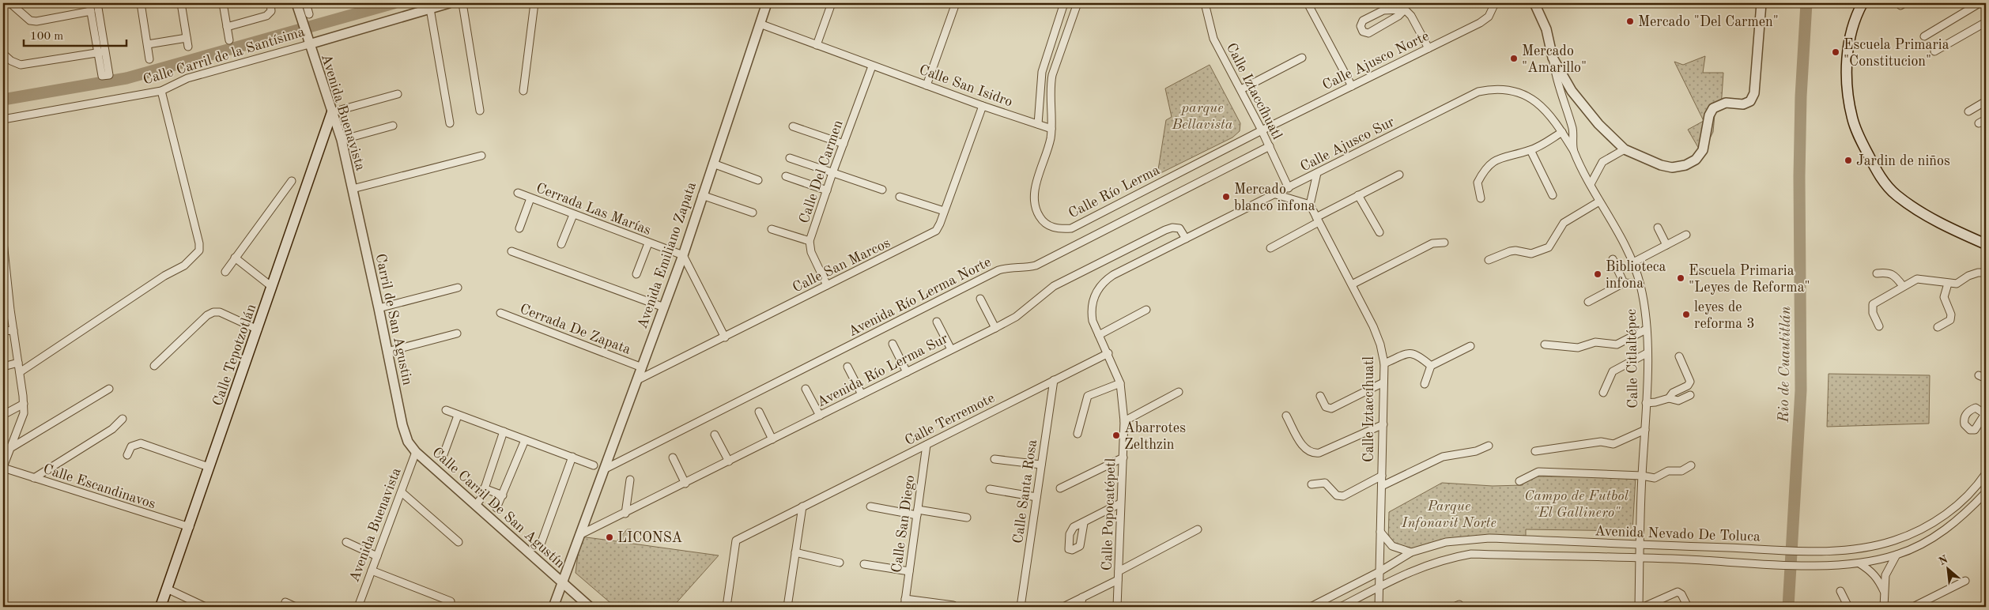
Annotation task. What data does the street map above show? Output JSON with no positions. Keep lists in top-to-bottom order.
{
  "streets": {
    "main road": ["Calle Tepotzotlán"],
    "street": [
      "Calle Carril de la Santísima",
      "Calle Ajusco Norte",
      "Calle San Isidro",
      "Calle Iztaccíhuatl",
      "Avenida Buenavista",
      "Calle Ajusco Sur",
      "Calle Del Carmen",
      "Calle Río Lerma",
      "Cerrada Las Marías",
      "Avenida Emiliano Zapata",
      "Calle San Marcos",
      "Avenida Río Lerma Norte",
      "Carril de San Agustin",
      "Cerrada De Zapata",
      "Calle Citlaltépec",
      "Avenida Río Lerma Sur",
      "Calle Terremote",
      "Calle Escandinavos",
      "Calle Santa Rosa",
      "Calle Carril De San Agustín",
      "Calle Popocatépetl",
      "Calle San Diego",
      "Avenida Nevado De Toluca"
    ]
  },
  "crossings": [
    ["Calle Carril de la Santísima", "Avenida Buenavista"],
    ["Calle Ajusco Norte", "Calle Iztaccíhuatl"],
    ["Calle Ajusco Norte", "Calle Río Lerma"],
    ["Calle San Isidro", "Calle Del Carmen"],
    ["Calle San Isidro", "Calle Río Lerma"],
    ["Calle San Isidro", "Calle San Marcos"],
    ["Calle Iztaccíhuatl", "Calle Ajusco Sur"],
    ["Calle Iztaccíhuatl", "Calle Río Lerma"],
    ["Calle Iztaccíhuatl", "Avenida Río Lerma Norte"],
    ["Calle Iztaccíhuatl", "Avenida Nevado De Toluca"],
    ["Avenida Buenavista", "Carril de San Agustin"],
    ["Avenida Buenavista", "Calle Tepotzotlán"],
    ["Avenida Buenavista", "Calle Carril De San Agustín"],
    ["Calle Ajusco Sur", "Calle Citlaltépec"],
    ["Calle Ajusco Sur", "Avenida Río Lerma Sur"],
    ["Calle Ajusco Sur", "Calle Terremote"],
    ["Calle Ajusco Sur", "Calle Popocatépetl"],
    ["Calle Del Carmen", "Calle San Marcos"],
    ["Cerrada Las Marías", "Avenida Emiliano Zapata"],
    ["Avenida Emiliano Zapata", "Calle San Marcos"],
    ["Avenida Emiliano Zapata", "Avenida Río Lerma Norte"],
    ["Avenida Emiliano Zapata", "Cerrada De Zapata"],
    ["Avenida Emiliano Zapata", "Avenida Río Lerma Sur"],
    ["Avenida Emiliano Zapata", "Calle Carril De San Agustín"],
    ["Carril de San Agustin", "Calle Carril De San Agustín"],
    ["Calle Tepotzotlán", "Calle Escandinavos"],
    ["Calle Citlaltépec", "Avenida Nevado De Toluca"],
    ["Calle Terremote", "Calle Santa Rosa"],
    ["Calle Terremote", "Calle Popocatépetl"],
    ["Calle Terremote", "Calle San Diego"]
  ],
  "water": ["Rio de Cuautitlán"],
  "parks": ["parque Bellavista", "Campo de Futbol \"El Gallinero\"", "Parque Infonavit Norte"],
  "places": [
    "Mercado \"Del Carmen\"",
    "Escuela Primaria \"Constitucion\"",
    "Mercado \"Amarillo\"",
    "Jardin de niños",
    "Mercado blanco infona",
    "Biblioteca infona",
    "Escuela Primaria \"Leyes de Reforma\"",
    "leyes de reforma 3",
    "Abarrotes Zelthzin",
    "LICONSA"
  ],
  "scale_bar": "100 m",
  "north": "top left"
}
